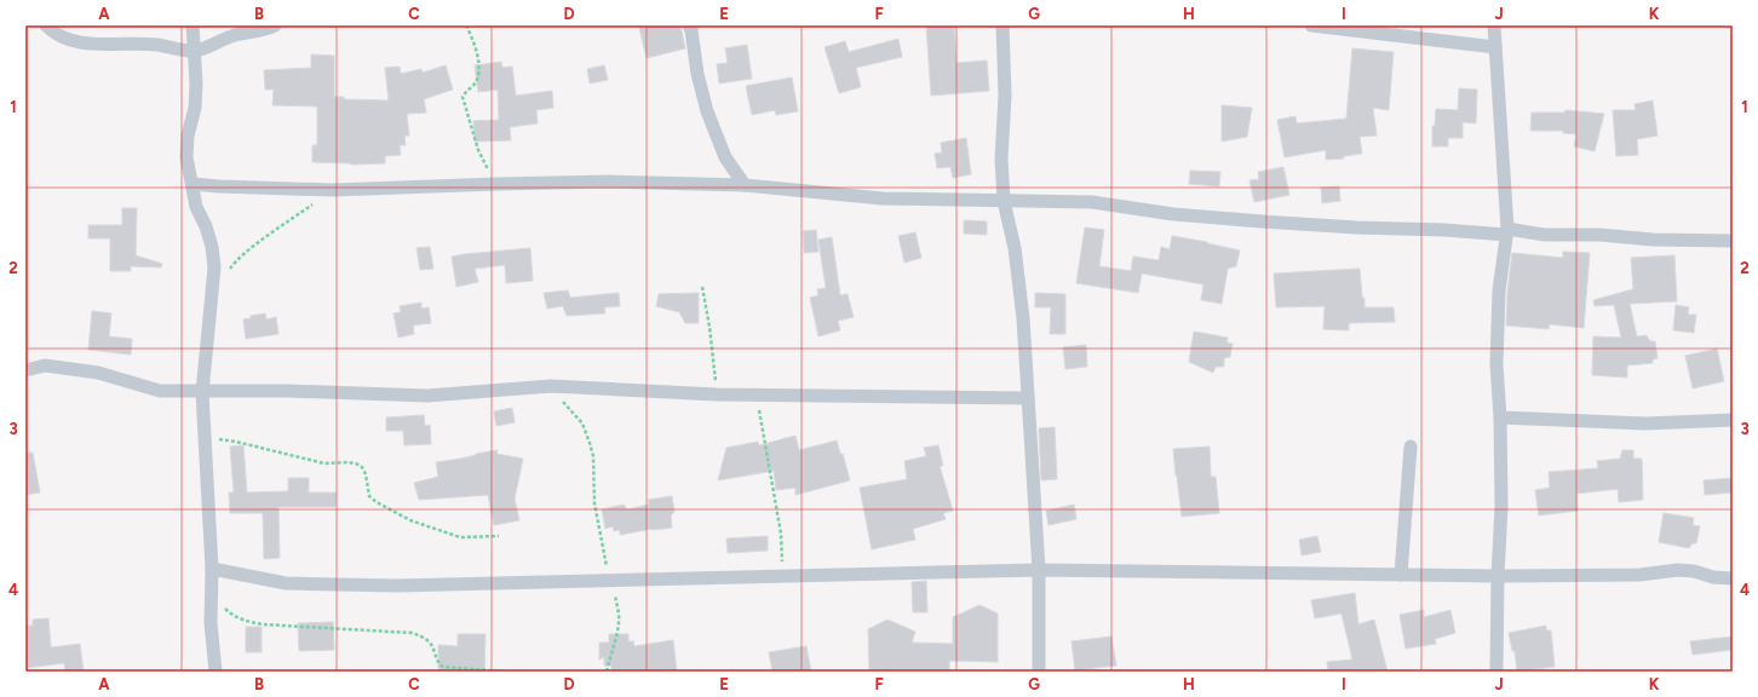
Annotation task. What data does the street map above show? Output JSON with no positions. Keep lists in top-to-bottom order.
{
  "grid": {
    "columns": [
      "A",
      "B",
      "C",
      "D",
      "E",
      "F",
      "G",
      "H",
      "I",
      "J",
      "K"
    ],
    "rows": [
      "1",
      "2",
      "3",
      "4"
    ]
  }
}
